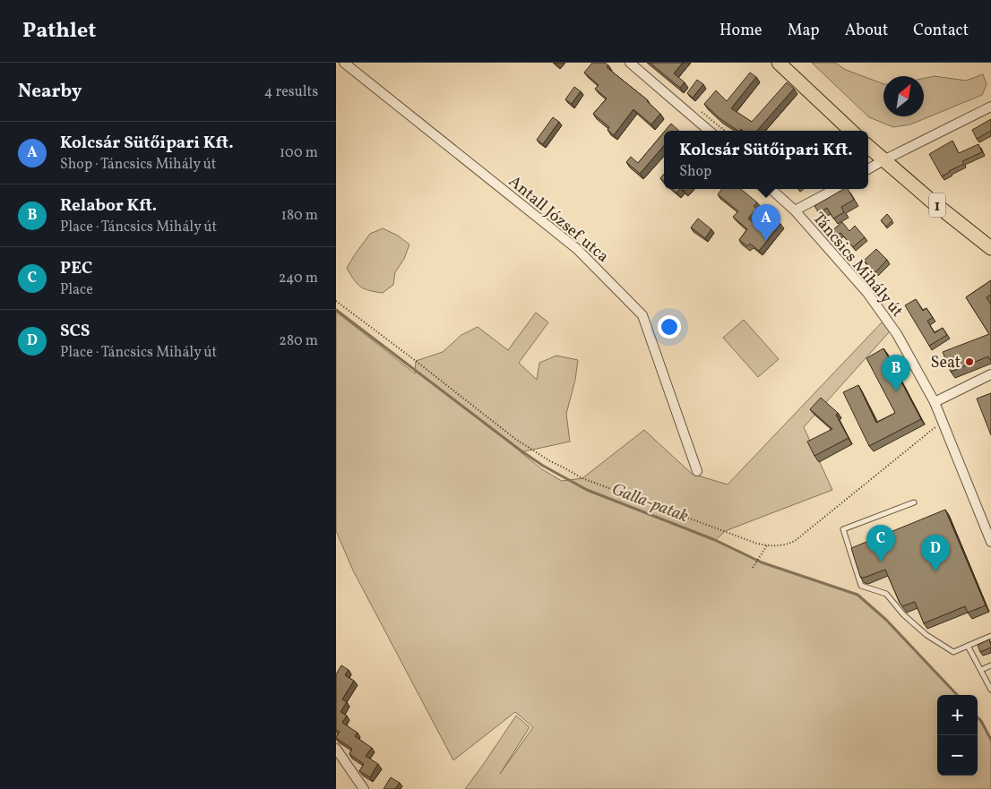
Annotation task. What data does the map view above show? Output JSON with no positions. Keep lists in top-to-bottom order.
{
  "streets": {
    "main road": ["1"],
    "street": ["Antall József utca", "Táncsics Mihály út"]
  },
  "water": ["Galla-patak"],
  "places": ["Seat"],
  "north": "top right",
  "page": {
    "header": "Pathlet",
    "nav": [
      "Home",
      "Map",
      "About",
      "Contact"
    ],
    "heading": ["Nearby", "4 results"],
    "list": [
      {
        "mark": "A",
        "name": "Kolcsár Sütőipari Kft.",
        "note": "Shop · Táncsics Mihály út",
        "value": "100 m"
      },
      {
        "mark": "B",
        "name": "Relabor Kft.",
        "note": "Place · Táncsics Mihály út",
        "value": "180 m"
      },
      {
        "mark": "C",
        "name": "PEC",
        "note": "Place",
        "value": "240 m"
      },
      {
        "mark": "D",
        "name": "SCS",
        "note": "Place · Táncsics Mihály út",
        "value": "280 m"
      }
    ],
    "popup": ["Kolcsár Sütőipari Kft.", "Shop"],
    "pins": [
      "A",
      "B",
      "C",
      "D"
    ],
    "map_buttons": ["+", "−"]
  }
}
